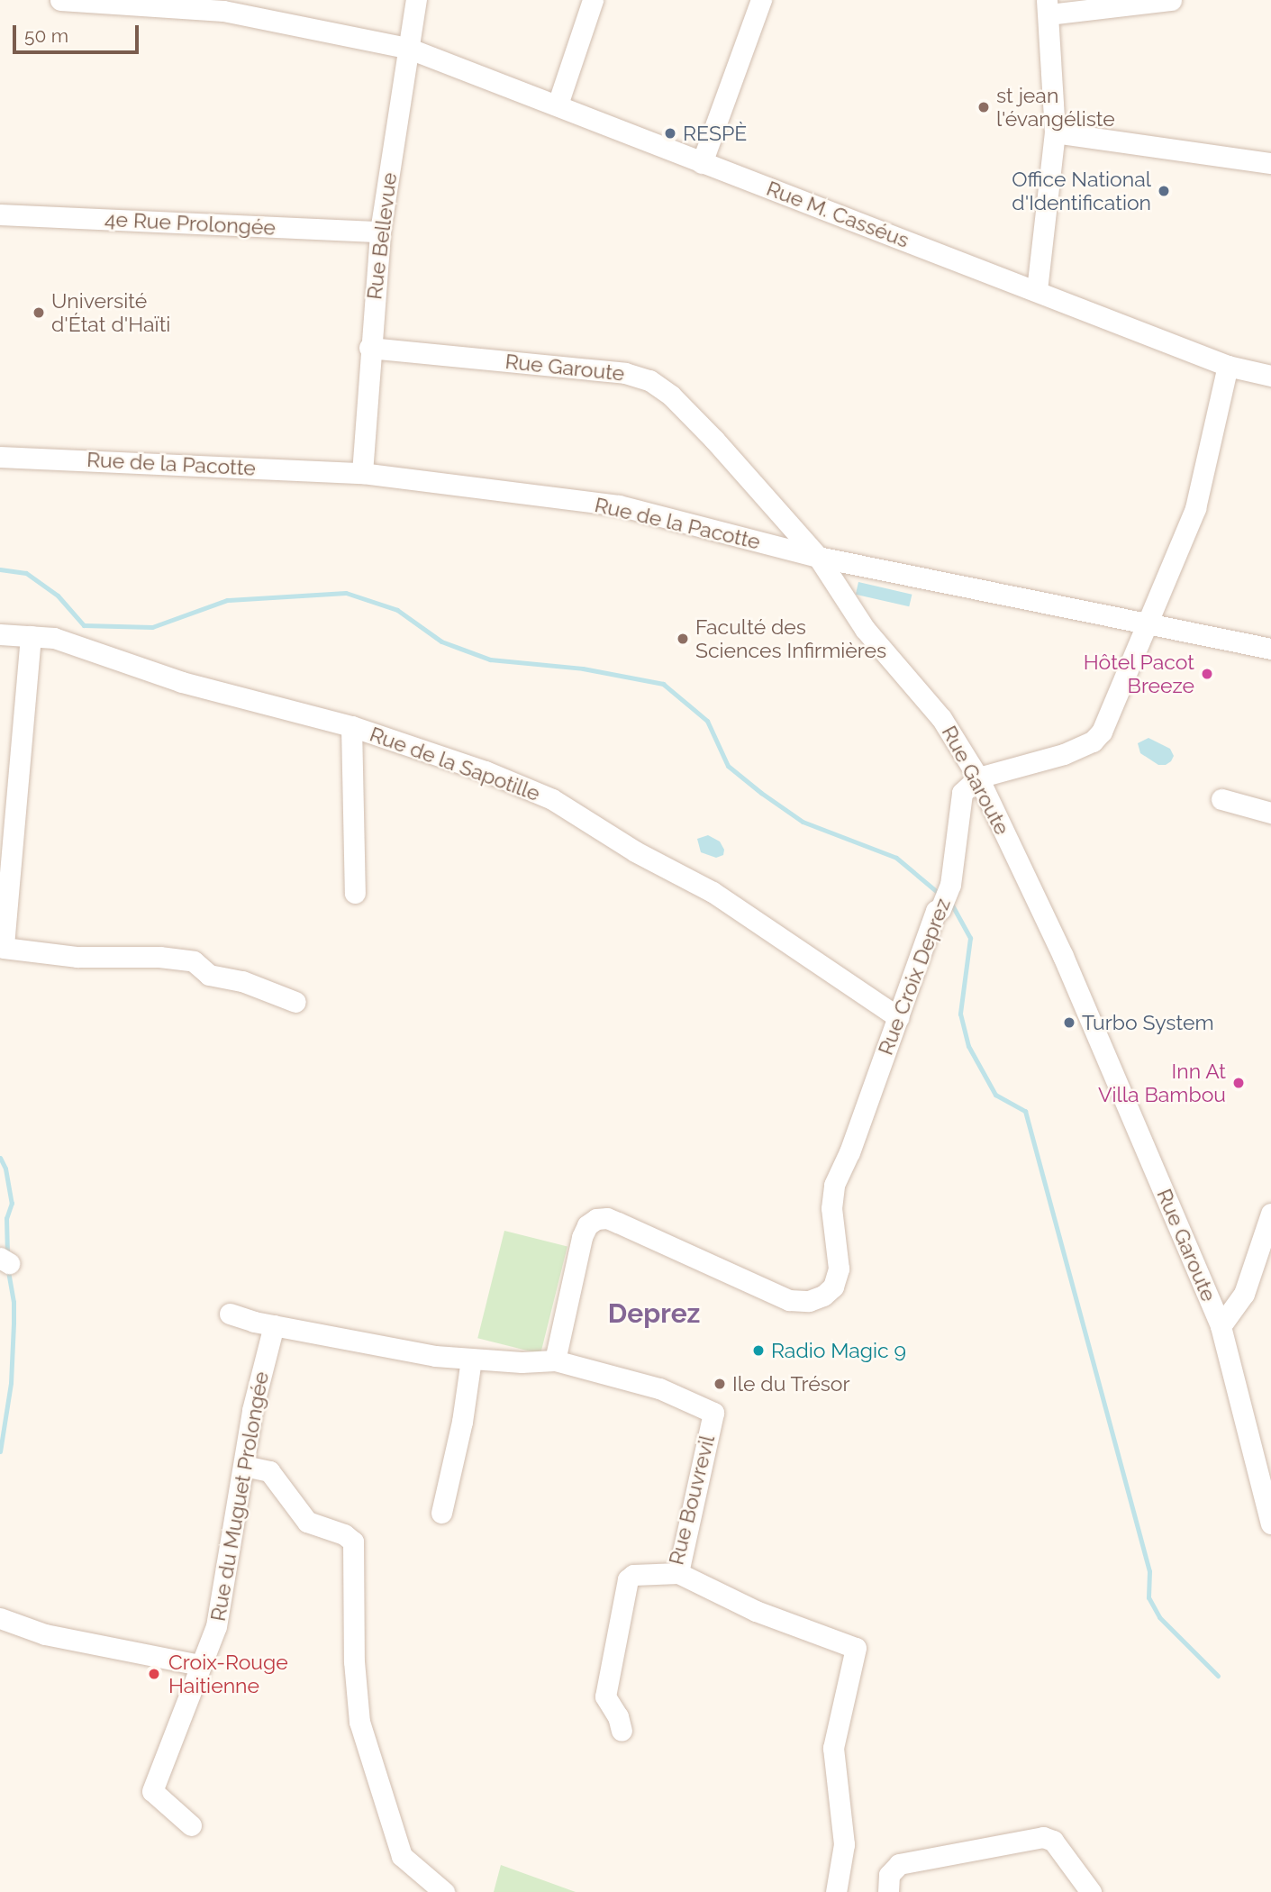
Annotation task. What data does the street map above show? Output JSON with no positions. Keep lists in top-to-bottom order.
{
  "streets": {
    "street": [
      "Rue M. Casséus",
      "4e Rue Prolongée",
      "Rue Bellevue",
      "Rue Garoute",
      "Rue de la Pacotte",
      "Rue de la Sapotille",
      "Rue Croix Deprez",
      "Rue du Muguet Prolongée",
      "Rue Bouvrevil"
    ]
  },
  "crossings": [
    ["Rue M. Casséus", "Rue Bellevue"],
    ["4e Rue Prolongée", "Rue Bellevue"],
    ["Rue Bellevue", "Rue Garoute"],
    ["Rue Bellevue", "Rue de la Pacotte"],
    ["Rue Garoute", "Rue de la Pacotte"],
    ["Rue Garoute", "Rue Croix Deprez"],
    ["Rue de la Sapotille", "Rue Croix Deprez"],
    ["Rue Croix Deprez", "Rue Bouvrevil"]
  ],
  "districts": ["Deprez"],
  "places": [
    "st jean l'évangéliste",
    "RESPÈ",
    "Office National d'Identification",
    "Université d'État d'Haïti",
    "Faculté des Sciences Infirmières",
    "Hôtel Pacot Breeze",
    "Turbo System",
    "Inn At Villa Bambou",
    "Radio Magic 9",
    "Ile du Trésor",
    "Croix-Rouge Haitienne"
  ],
  "scale_bar": "50 m"
}
